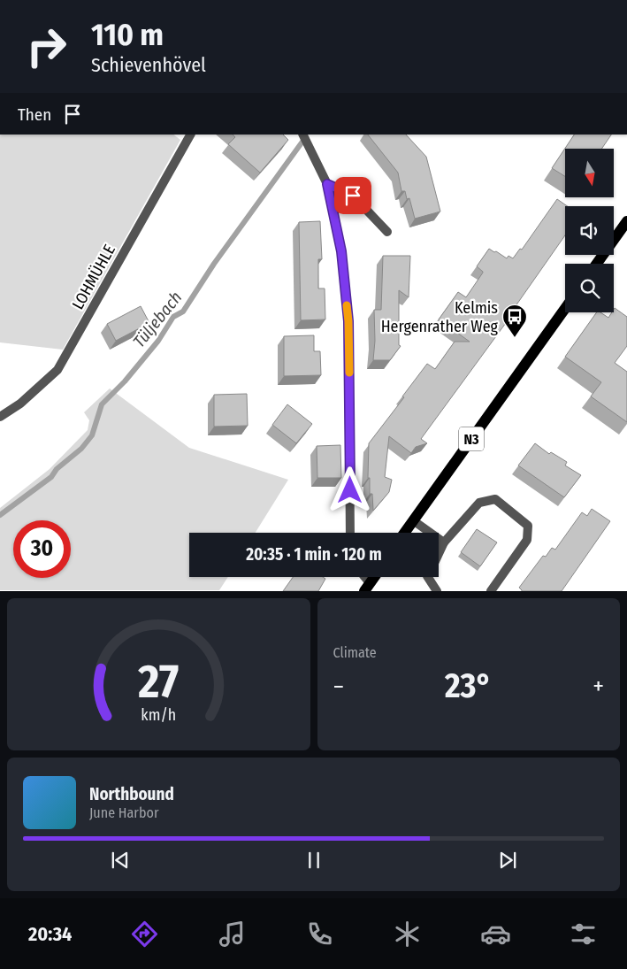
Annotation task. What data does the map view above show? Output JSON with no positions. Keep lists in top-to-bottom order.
{
  "streets": {
    "main road": ["N3"],
    "street": ["LOHMÜHLE"]
  },
  "water": ["Tüljebach"],
  "places": {
    "bus stop": ["Kelmis Hergenrather Weg"]
  },
  "north": "bottom",
  "page": {
    "turn": ["110 m", "Schievenhövel"],
    "then": "Then",
    "limit": "30",
    "trip": "20:35 · 1 min · 120 m",
    "tile": "Climate",
    "heat": ["−", "23°", "+"],
    "song": ["Northbound", "June Harbor"],
    "tabs": "20:34",
    "gauge": ["27", "km/h"]
  }
}
